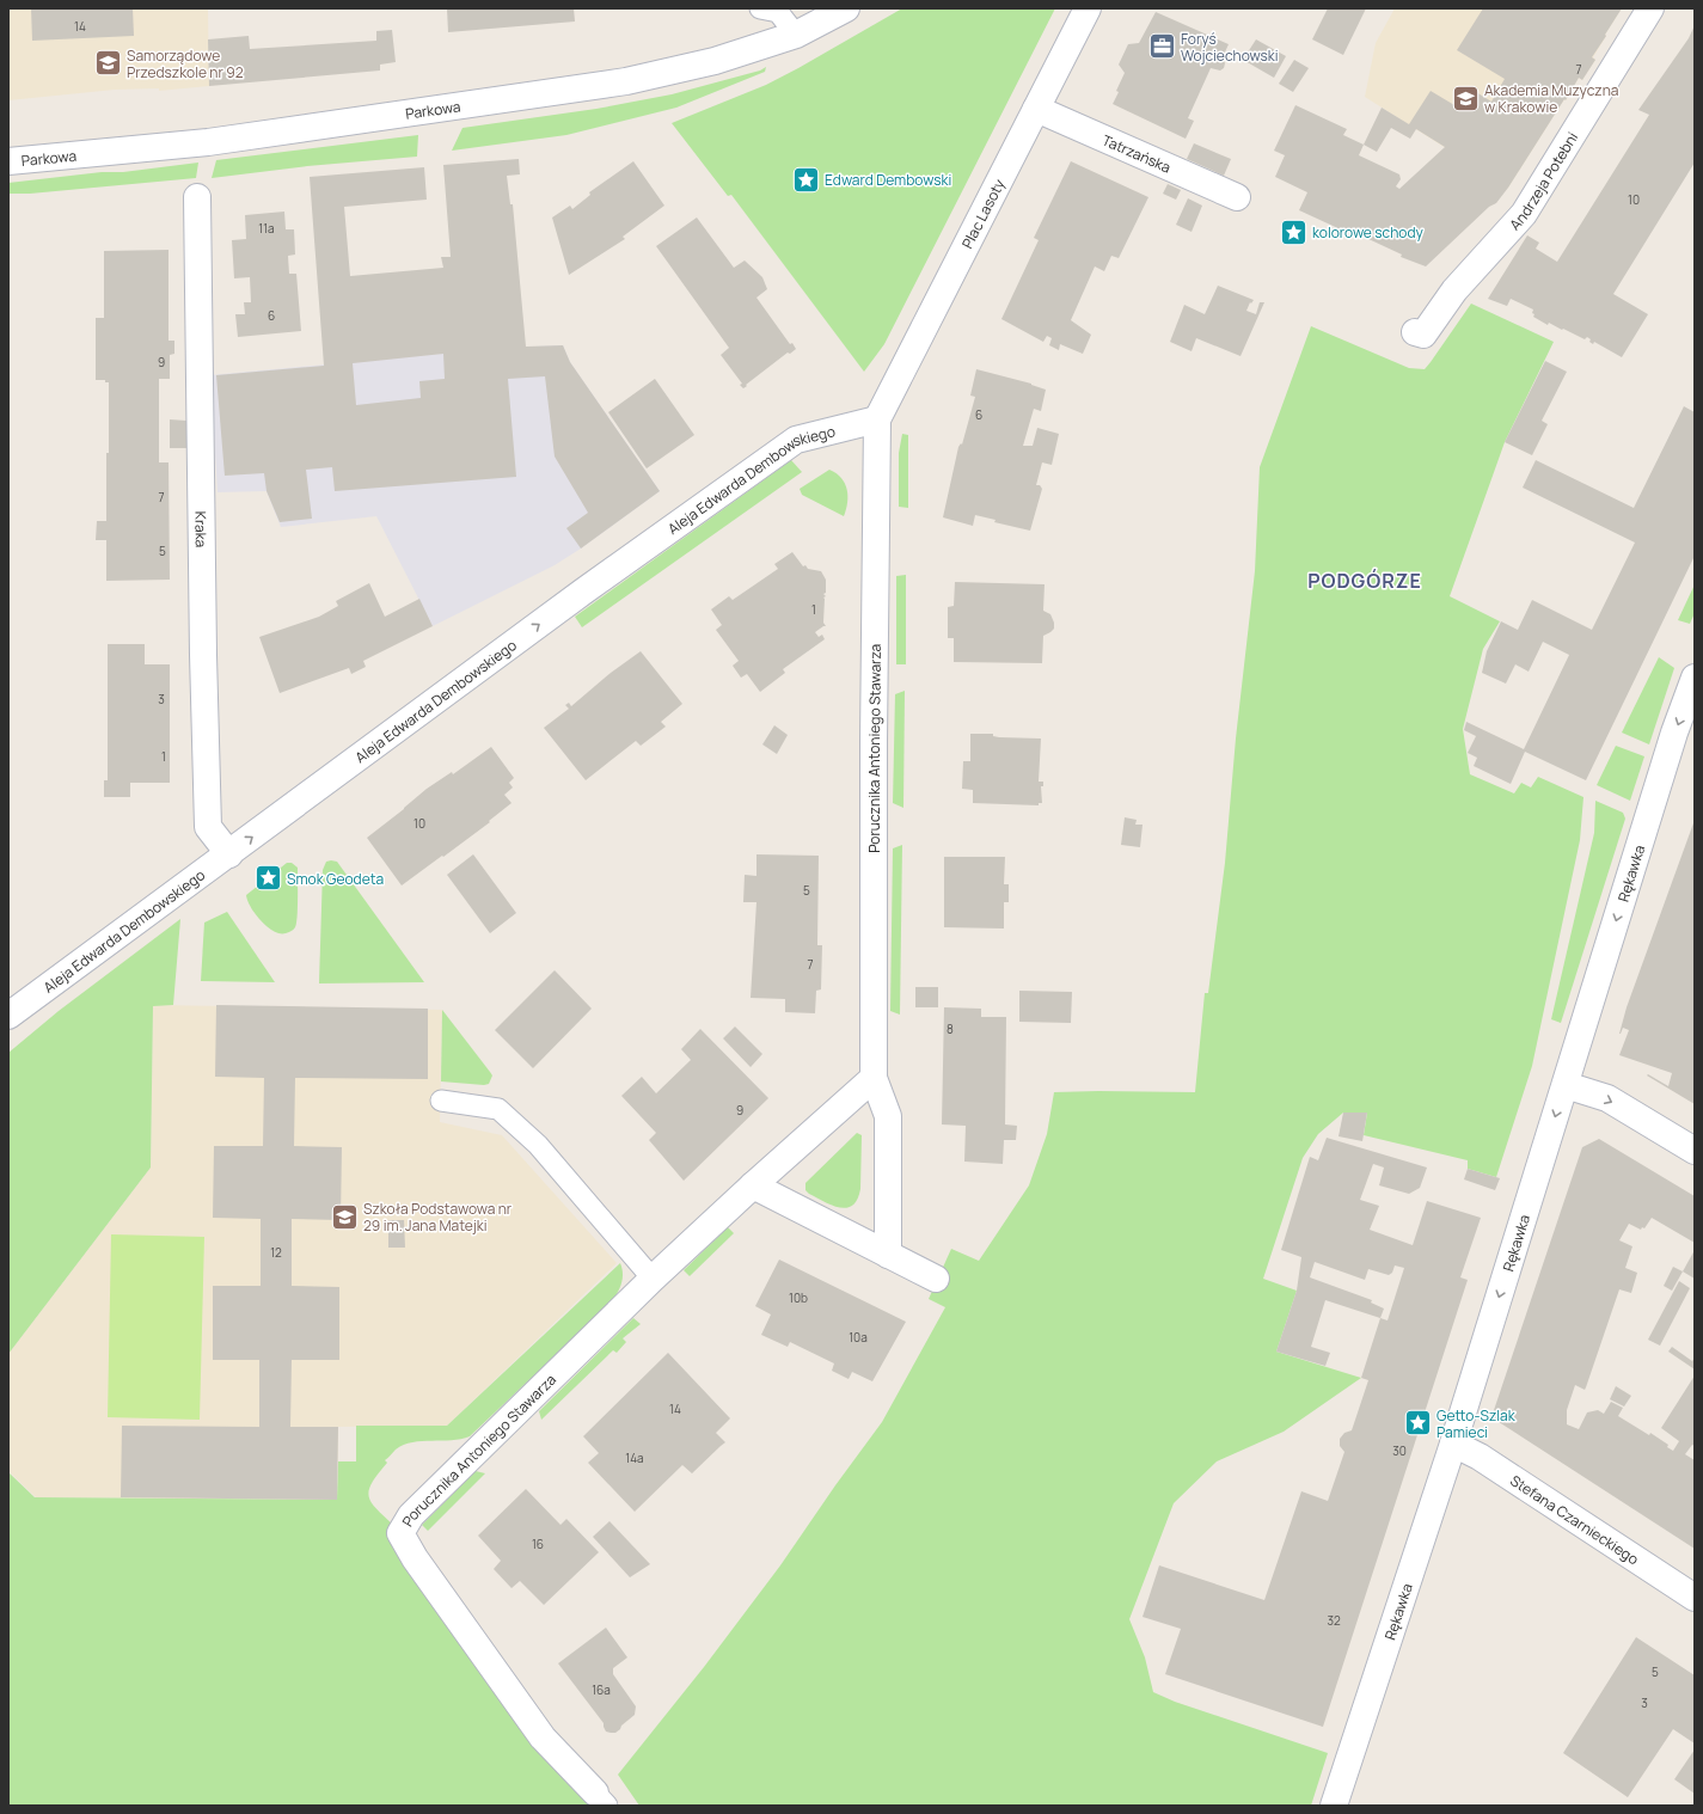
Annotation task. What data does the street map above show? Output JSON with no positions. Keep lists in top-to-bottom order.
{
  "streets": {
    "street": [
      "Parkowa",
      "Tatrzańska",
      "Andrzeja Potebni",
      "Plac Lasoty",
      "Aleja Edwarda Dembowskiego",
      "Kraka",
      "Porucznika Antoniego Stawarza",
      "Rękawka",
      "Stefana Czarnieckiego"
    ]
  },
  "crossings": [
    ["Tatrzańska", "Plac Lasoty"],
    ["Plac Lasoty", "Aleja Edwarda Dembowskiego"],
    ["Plac Lasoty", "Porucznika Antoniego Stawarza"],
    ["Aleja Edwarda Dembowskiego", "Kraka"],
    ["Aleja Edwarda Dembowskiego", "Porucznika Antoniego Stawarza"],
    ["Rękawka", "Stefana Czarnieckiego"]
  ],
  "one_way": ["Aleja Edwarda Dembowskiego", "Rękawka"],
  "districts": ["PODGÓRZE"],
  "places": {
    "office": ["Foryś Wojciechowski"],
    "school or university": ["Samorządowe Przedszkole nr 92", "Akademia Muzyczna w Krakowie", "Szkoła Podstawowa nr 29 im. Jana Matejki"],
    "place": [
      "Edward Dembowski",
      "kolorowe schody",
      "Smok Geodeta",
      "Getto-Szlak Pamieci"
    ]
  },
  "house_numbers": [
    "14",
    "7",
    "10",
    "11a",
    "6",
    "9",
    "6",
    "7",
    "5",
    "1",
    "3",
    "1",
    "10",
    "5",
    "7",
    "8",
    "9",
    "12",
    "10b",
    "10a",
    "14",
    "30",
    "14a",
    "16",
    "32",
    "5",
    "16a",
    "3"
  ]
}
